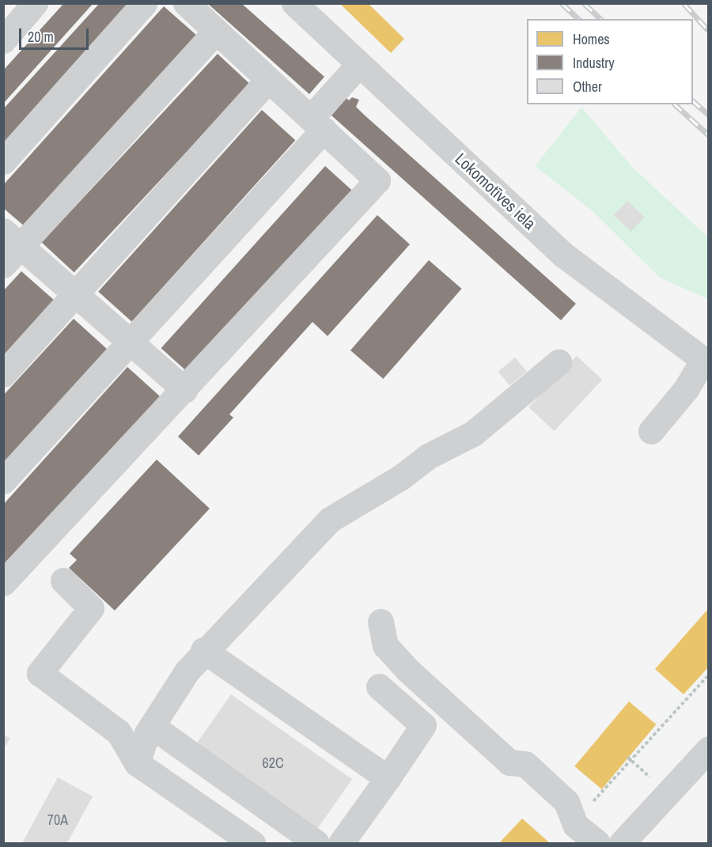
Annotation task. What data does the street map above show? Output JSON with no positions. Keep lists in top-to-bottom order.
{
  "streets": {
    "street": ["Lokomotīves iela"]
  },
  "house_numbers": ["62C", "70A"],
  "legend": ["Homes", "Industry", "Other"],
  "scale_bar": "20 m"
}
